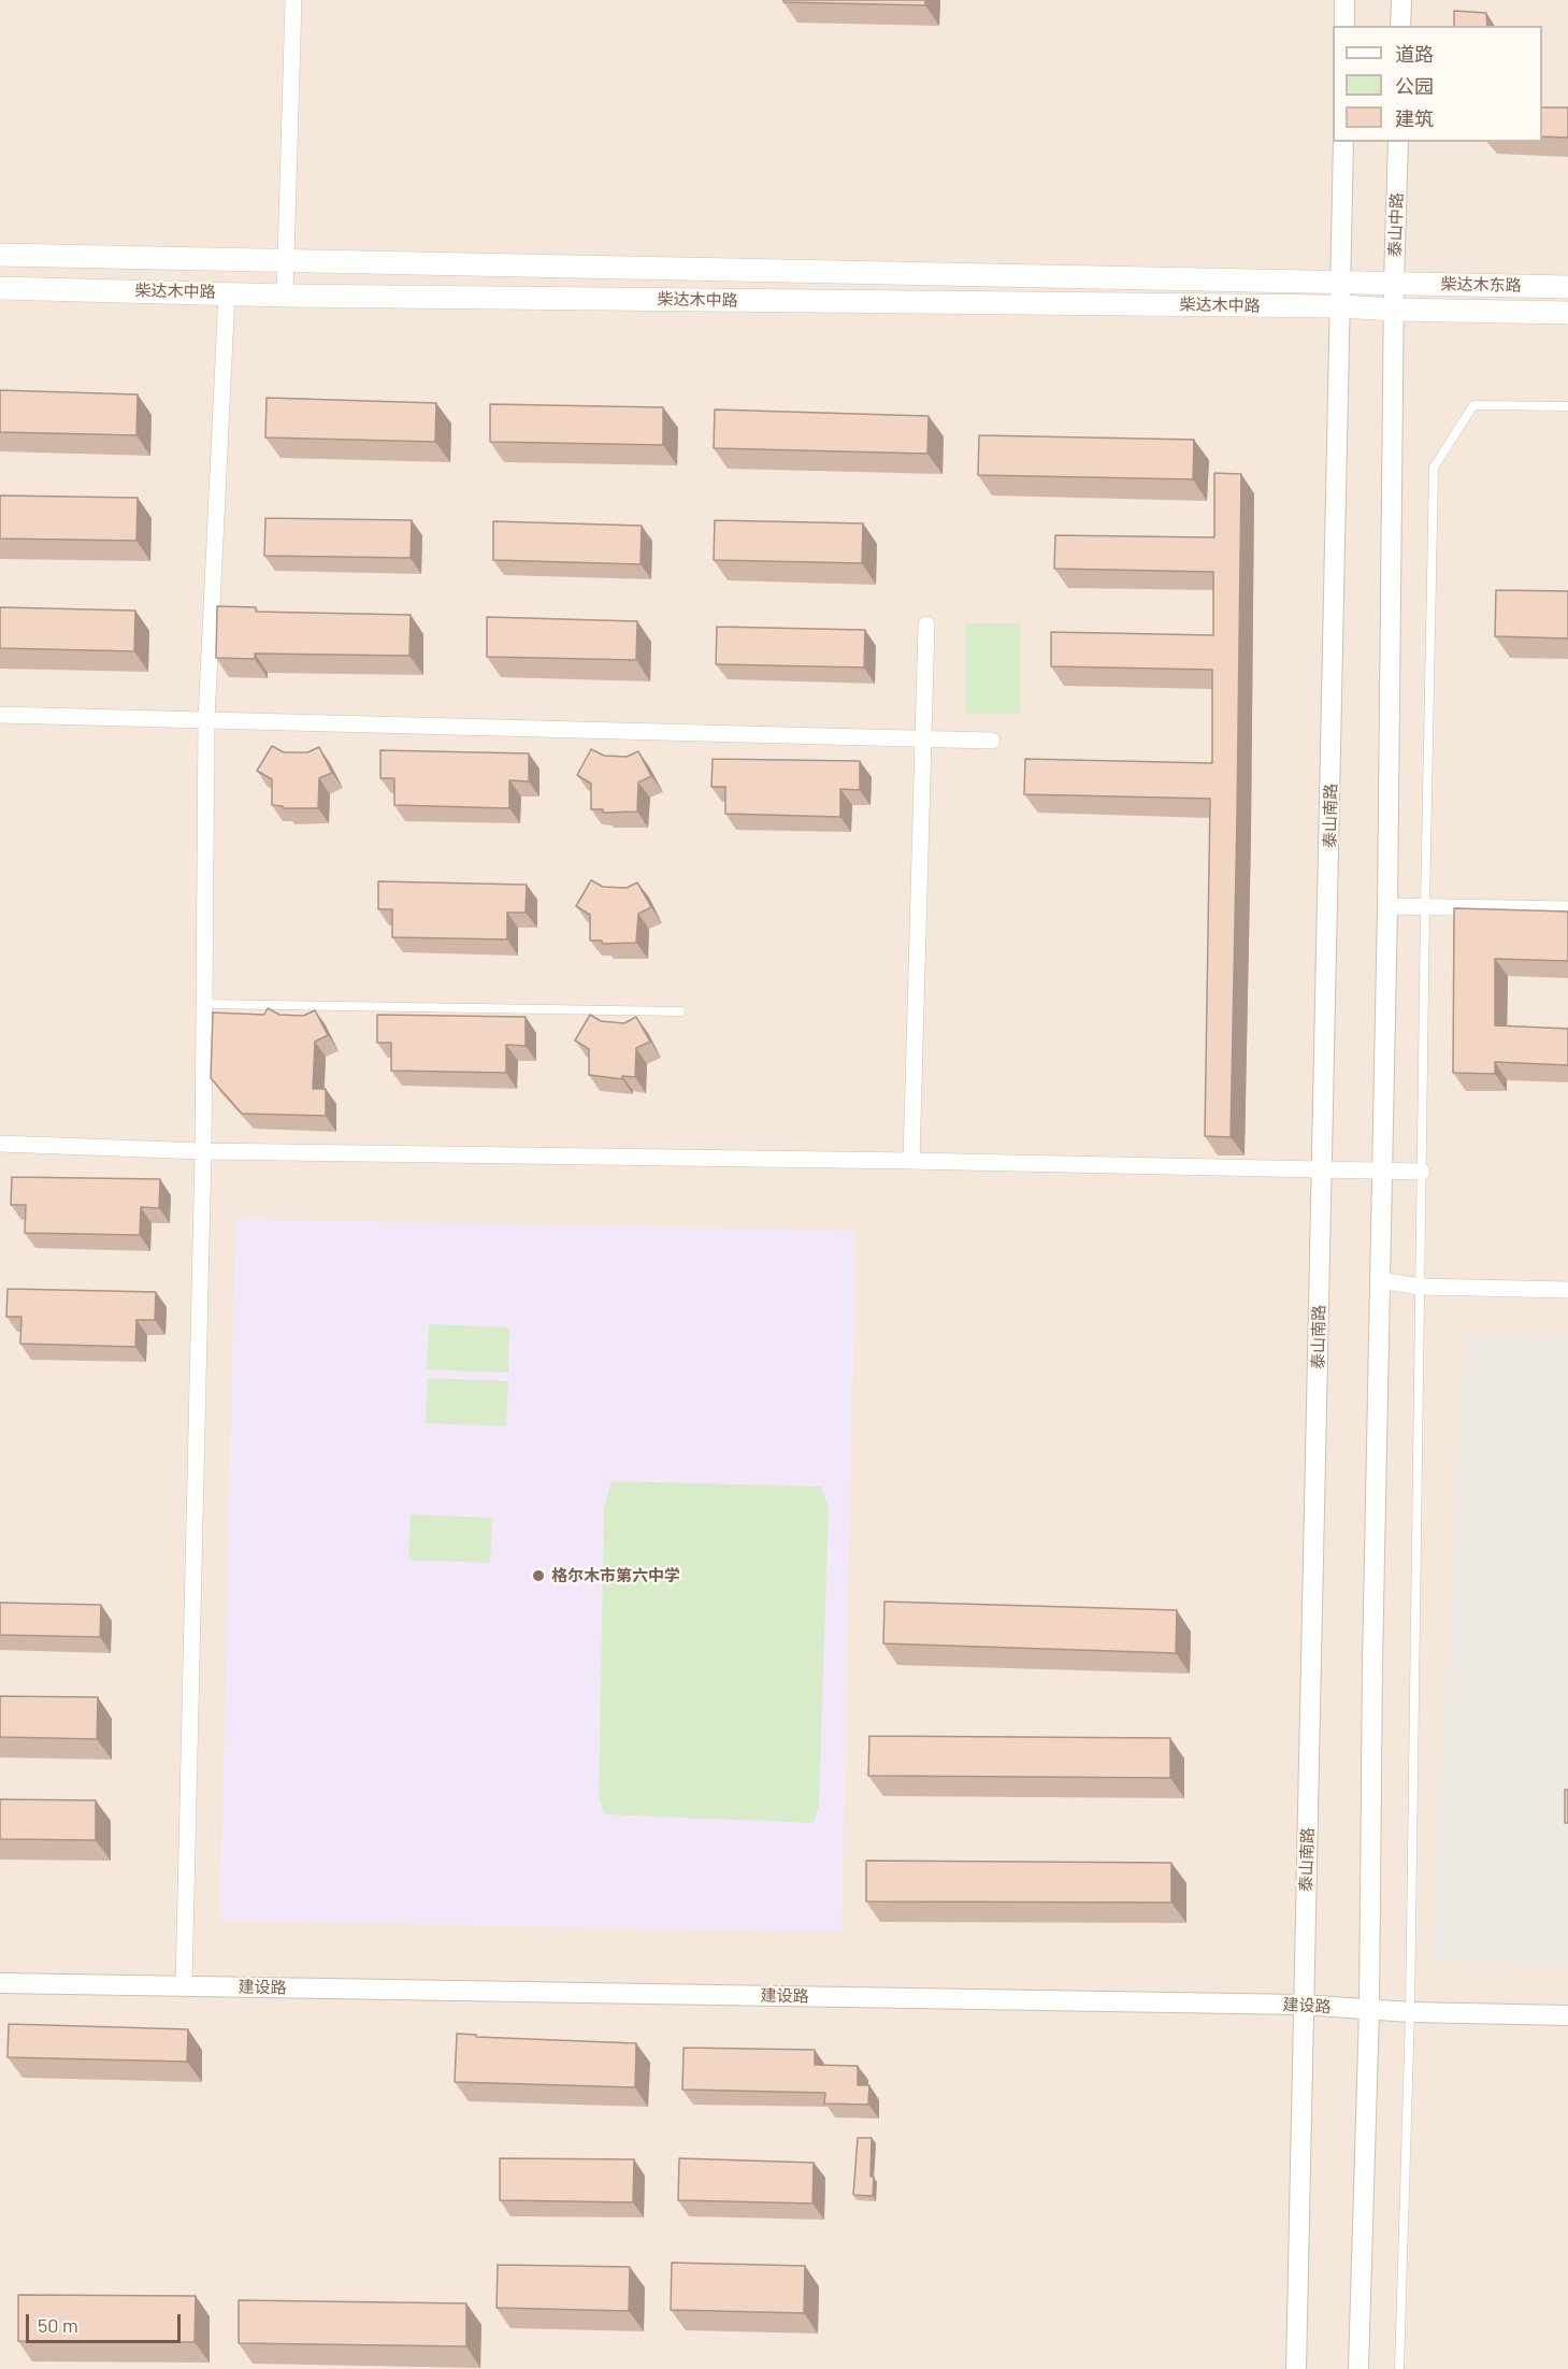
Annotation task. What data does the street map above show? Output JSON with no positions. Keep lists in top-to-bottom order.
{
  "streets": {
    "main road": ["柴达木东路", "柴达木中路"],
    "street": ["泰山中路", "泰山南路", "建设路"]
  },
  "crossings": [
    ["泰山中路", "柴达木东路"],
    ["泰山中路", "柴达木中路"],
    ["柴达木东路", "柴达木中路"],
    ["柴达木中路", "泰山南路"],
    ["泰山南路", "建设路"]
  ],
  "places": ["格尔木市第六中学"],
  "legend": ["道路", "公园", "建筑"],
  "scale_bar": "50 m"
}
